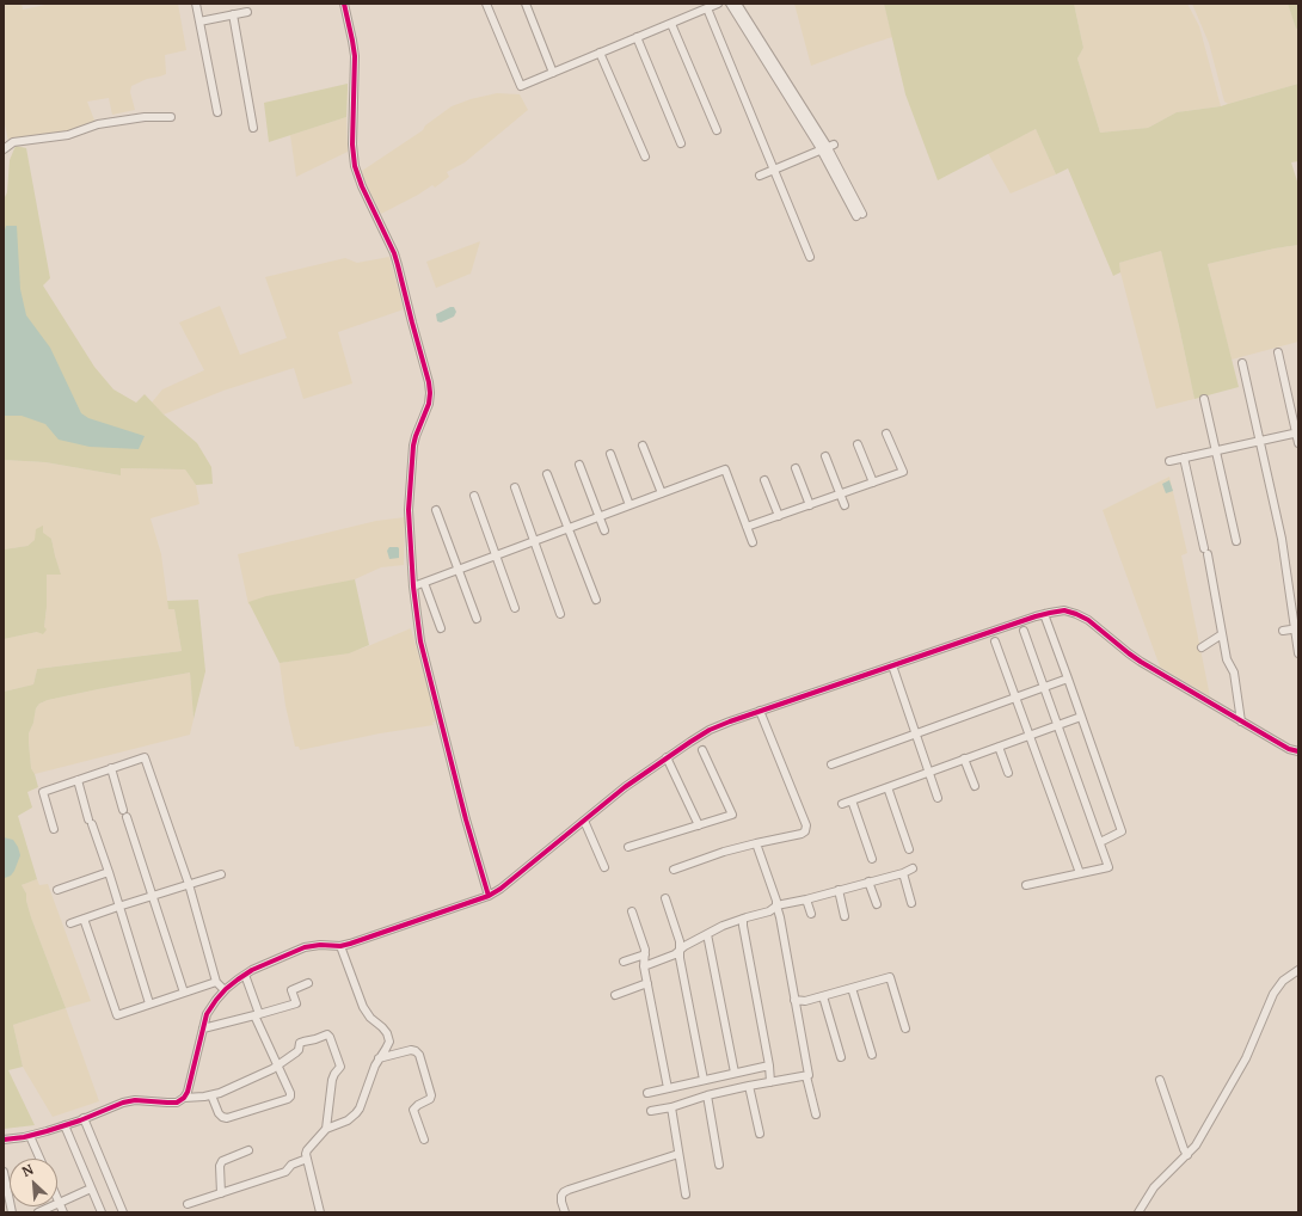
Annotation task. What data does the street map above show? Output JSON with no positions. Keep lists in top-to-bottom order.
{
  "north": "top left"
}
